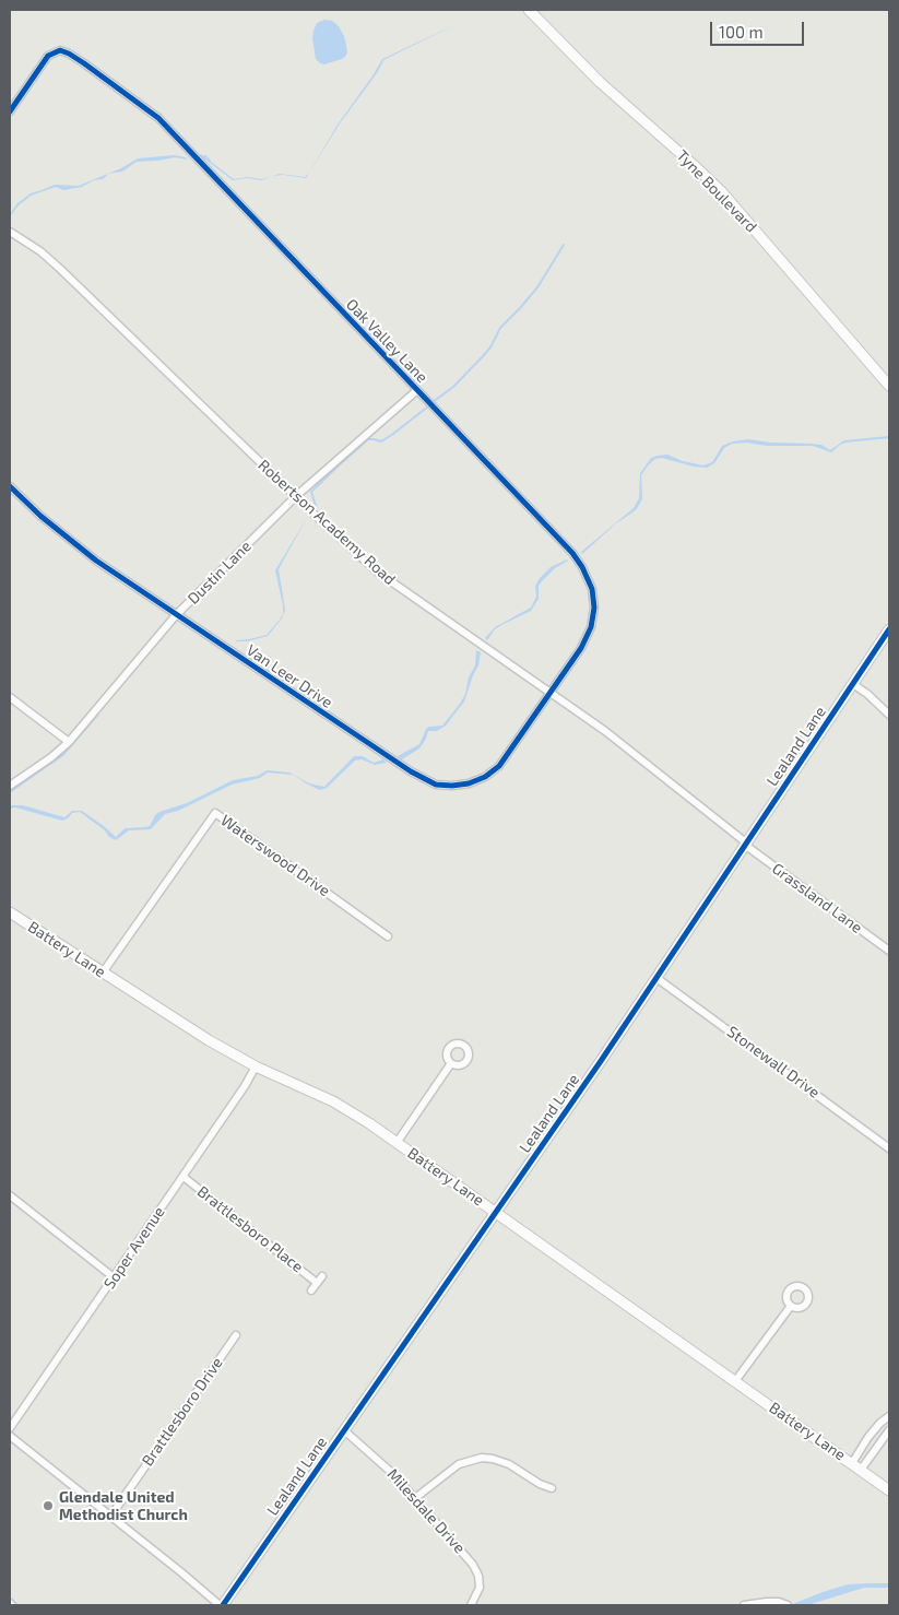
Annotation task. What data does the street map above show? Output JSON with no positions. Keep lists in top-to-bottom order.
{
  "streets": {
    "street": [
      "Tyne Boulevard",
      "Oak Valley Lane",
      "Robertson Academy Road",
      "Dustin Lane",
      "Van Leer Drive",
      "Lealand Lane",
      "Waterswood Drive",
      "Grassland Lane",
      "Battery Lane",
      "Stonewall Drive",
      "Brattlesboro Place",
      "Soper Avenue",
      "Brattlesboro Drive",
      "Milesdale Drive"
    ]
  },
  "crossings": [
    ["Oak Valley Lane", "Robertson Academy Road"],
    ["Oak Valley Lane", "Dustin Lane"],
    ["Oak Valley Lane", "Van Leer Drive"],
    ["Robertson Academy Road", "Dustin Lane"],
    ["Robertson Academy Road", "Van Leer Drive"],
    ["Robertson Academy Road", "Lealand Lane"],
    ["Robertson Academy Road", "Grassland Lane"],
    ["Dustin Lane", "Van Leer Drive"],
    ["Lealand Lane", "Grassland Lane"],
    ["Lealand Lane", "Battery Lane"],
    ["Lealand Lane", "Stonewall Drive"],
    ["Lealand Lane", "Milesdale Drive"],
    ["Waterswood Drive", "Battery Lane"],
    ["Battery Lane", "Soper Avenue"],
    ["Brattlesboro Place", "Soper Avenue"]
  ],
  "places": ["Glendale United Methodist Church"],
  "scale_bar": "100 m"
}
